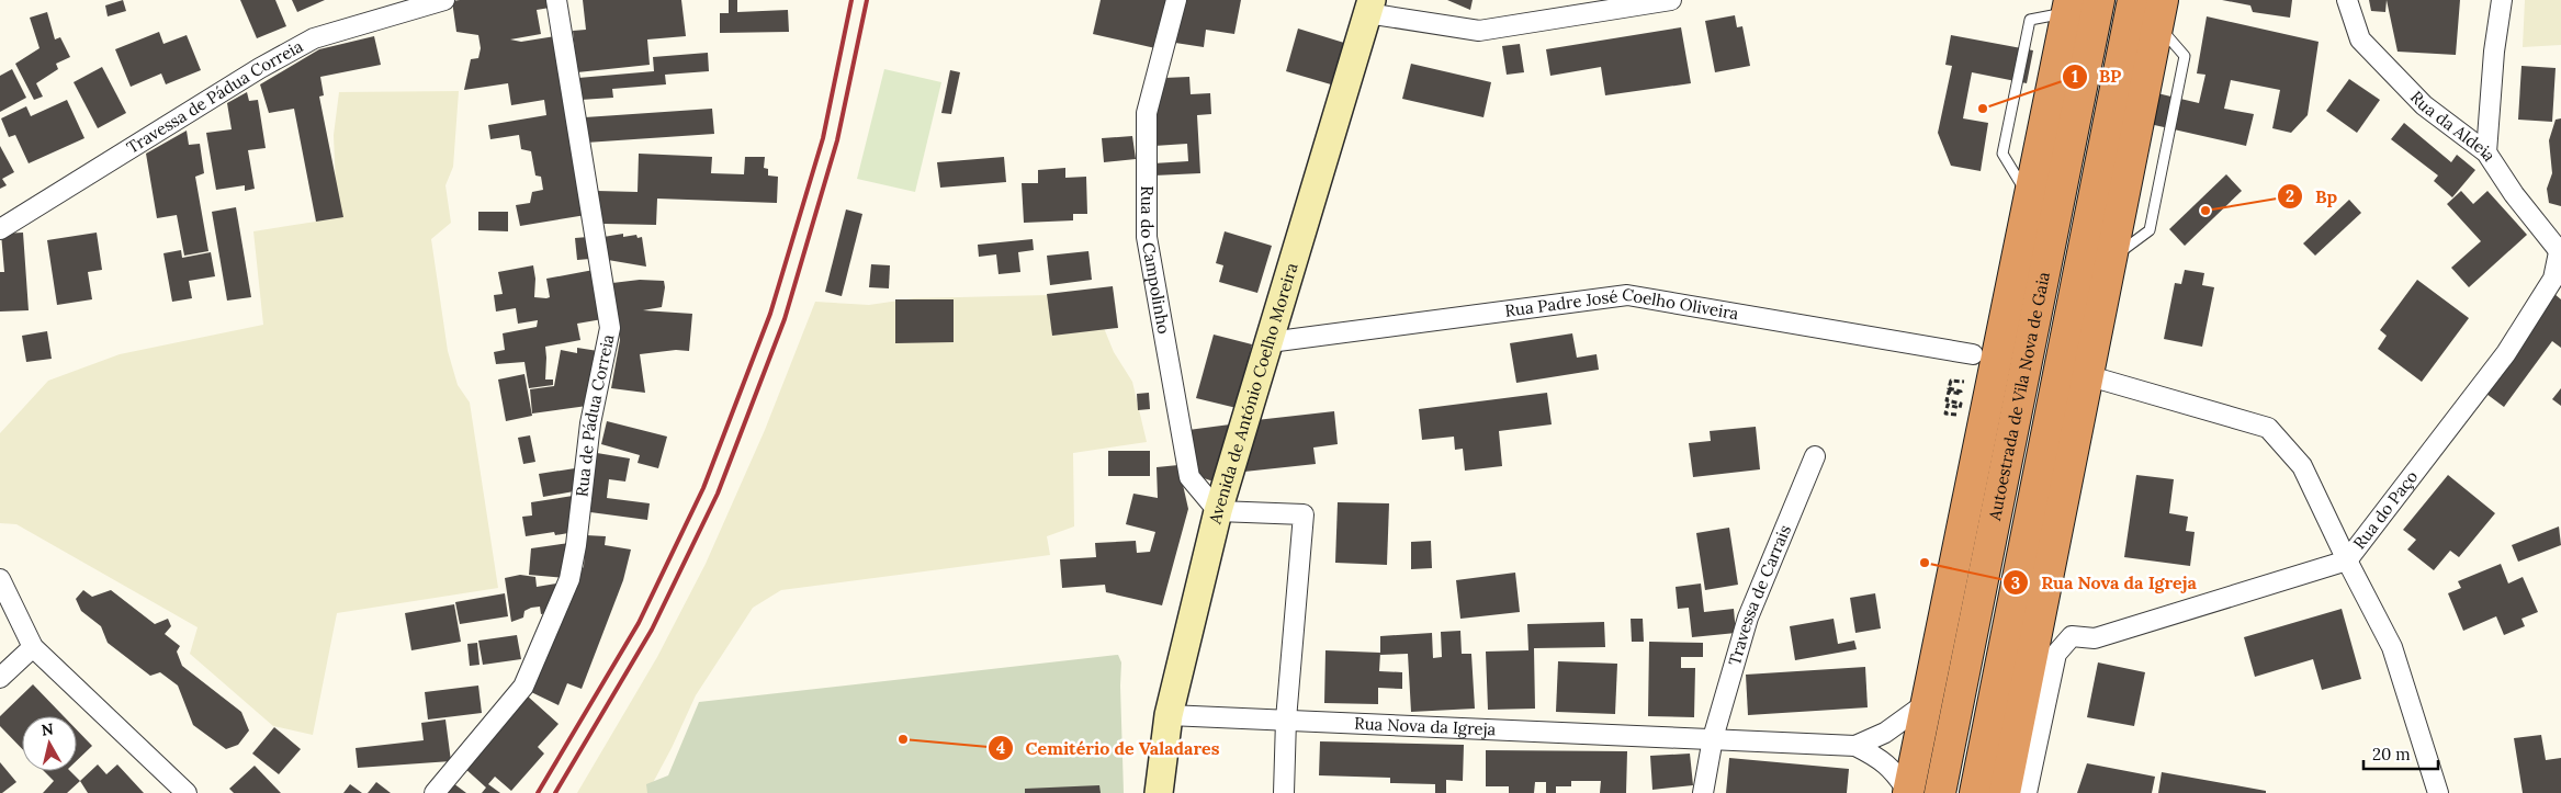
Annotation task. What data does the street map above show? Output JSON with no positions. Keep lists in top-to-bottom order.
{
  "streets": {
    "highway": ["Autoestrada de Vila Nova de Gaia"],
    "street": [
      "Travessa de Pádua Correia",
      "Rua da Aldeia",
      "Rua do Campolinho",
      "Rua Padre José Coelho Oliveira",
      "Avenida de António Coelho Moreira",
      "Rua de Pádua Correia",
      "Rua do Paço",
      "Travessa de Carrais",
      "Rua Nova da Igreja"
    ]
  },
  "crossings": [
    ["Rua da Aldeia", "Rua do Paço"],
    ["Rua do Campolinho", "Avenida de António Coelho Moreira"],
    ["Rua Padre José Coelho Oliveira", "Avenida de António Coelho Moreira"],
    ["Avenida de António Coelho Moreira", "Rua Nova da Igreja"],
    ["Travessa de Carrais", "Rua Nova da Igreja"]
  ],
  "places": [
    "BP",
    "Bp",
    "Rua Nova da Igreja",
    "Cemitério de Valadares"
  ],
  "scale_bar": "20 m",
  "north": "top"
}
